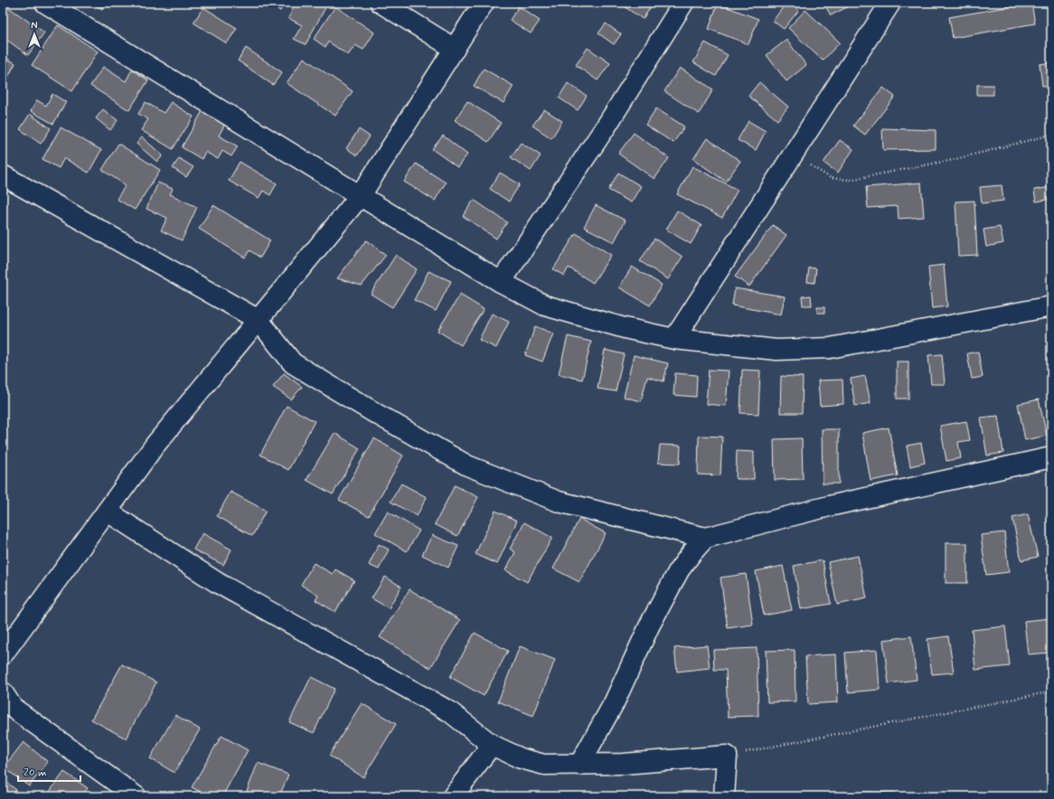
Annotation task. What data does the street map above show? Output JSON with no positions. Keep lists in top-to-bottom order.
{
  "scale_bar": "20 m",
  "north": "top"
}
